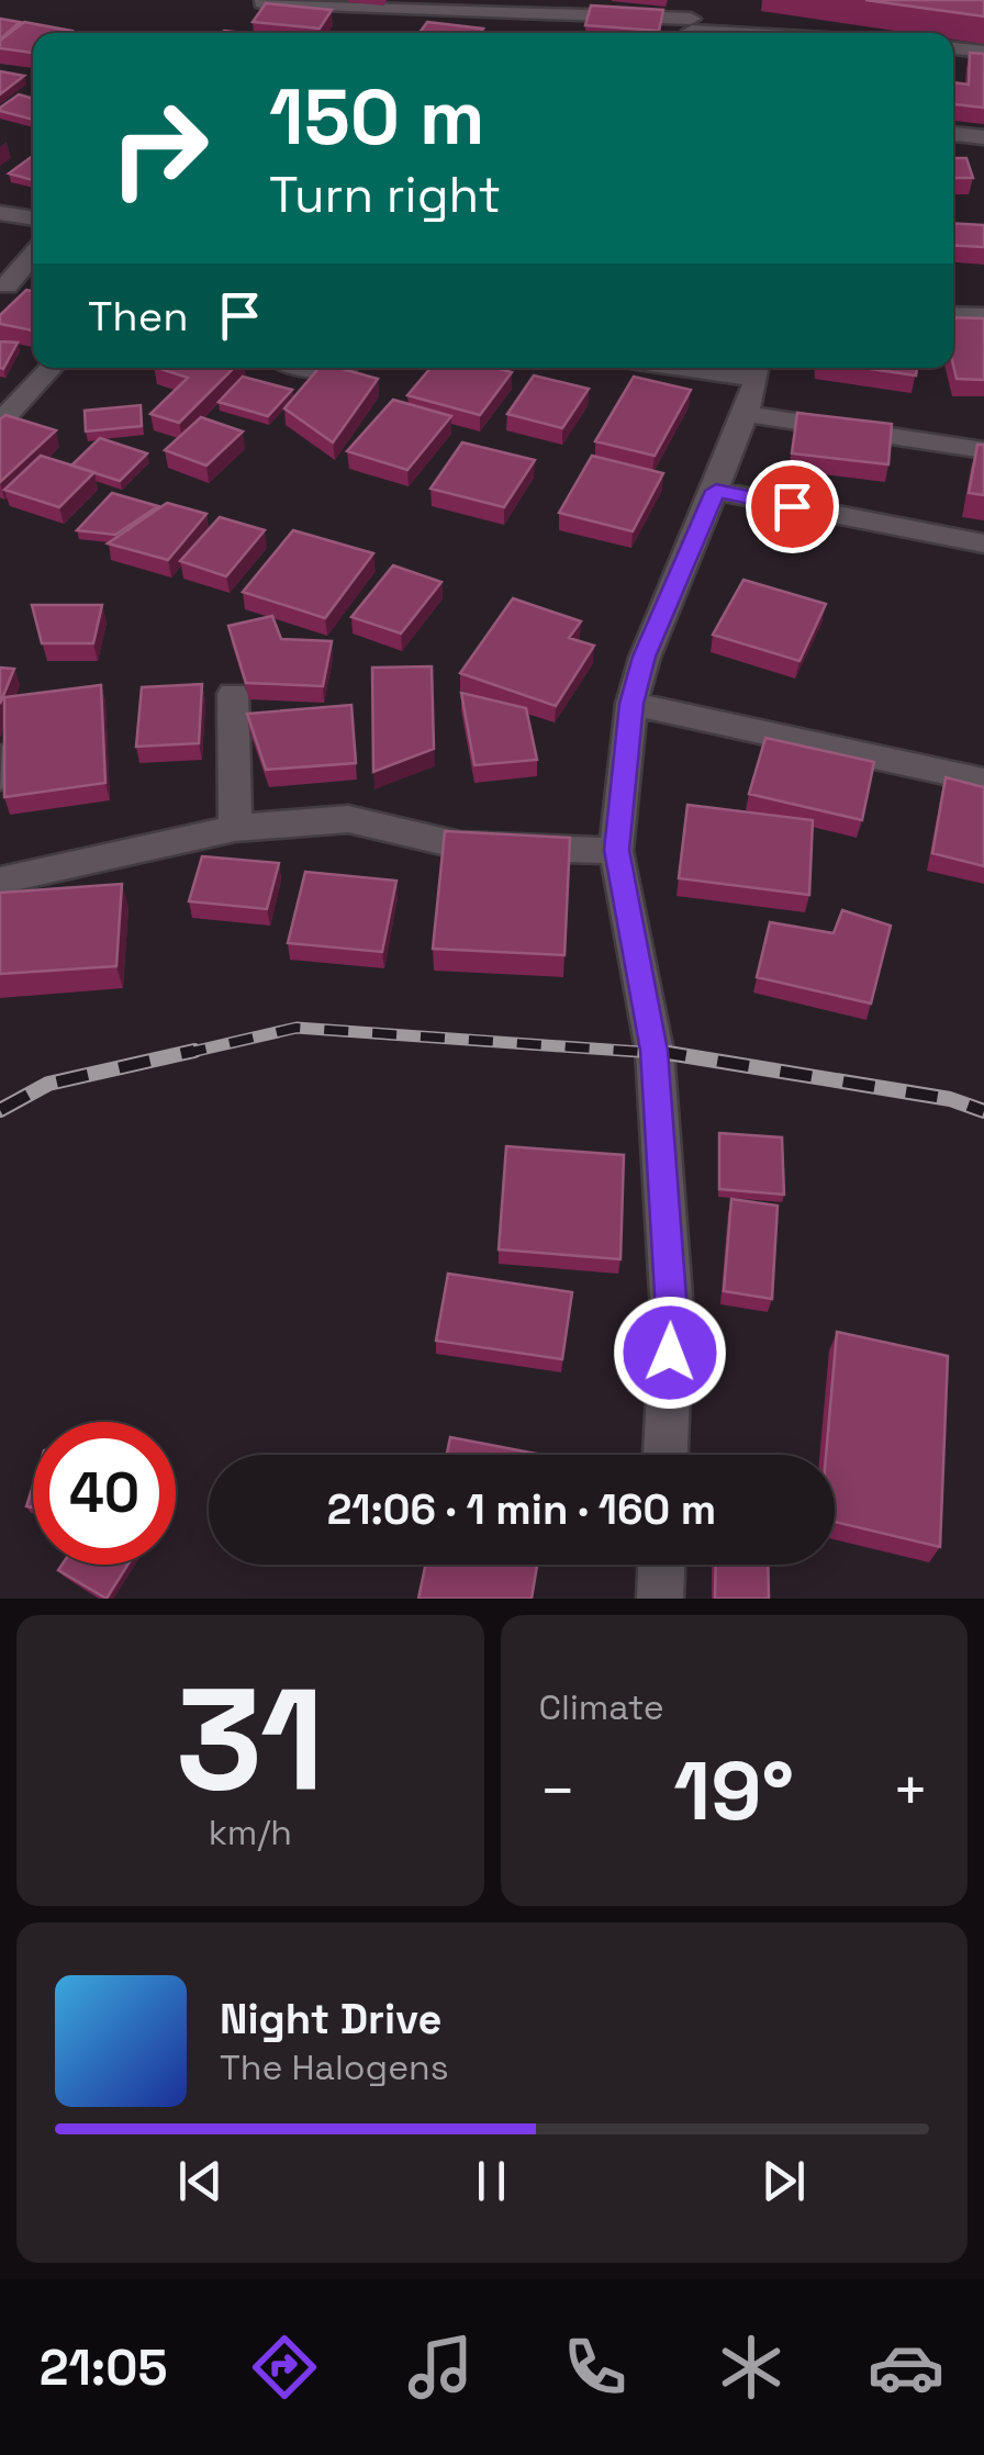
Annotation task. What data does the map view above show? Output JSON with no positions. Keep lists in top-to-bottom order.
{
  "page": {
    "turn": ["150 m", "Turn right"],
    "then": "Then",
    "limit": "40",
    "trip": "21:06 · 1 min · 160 m",
    "tile": [
      ["31", "km/h"],
      "Climate"
    ],
    "heat": ["−", "19°", "+"],
    "song": ["Night Drive", "The Halogens"],
    "tabs": "21:05"
  }
}
